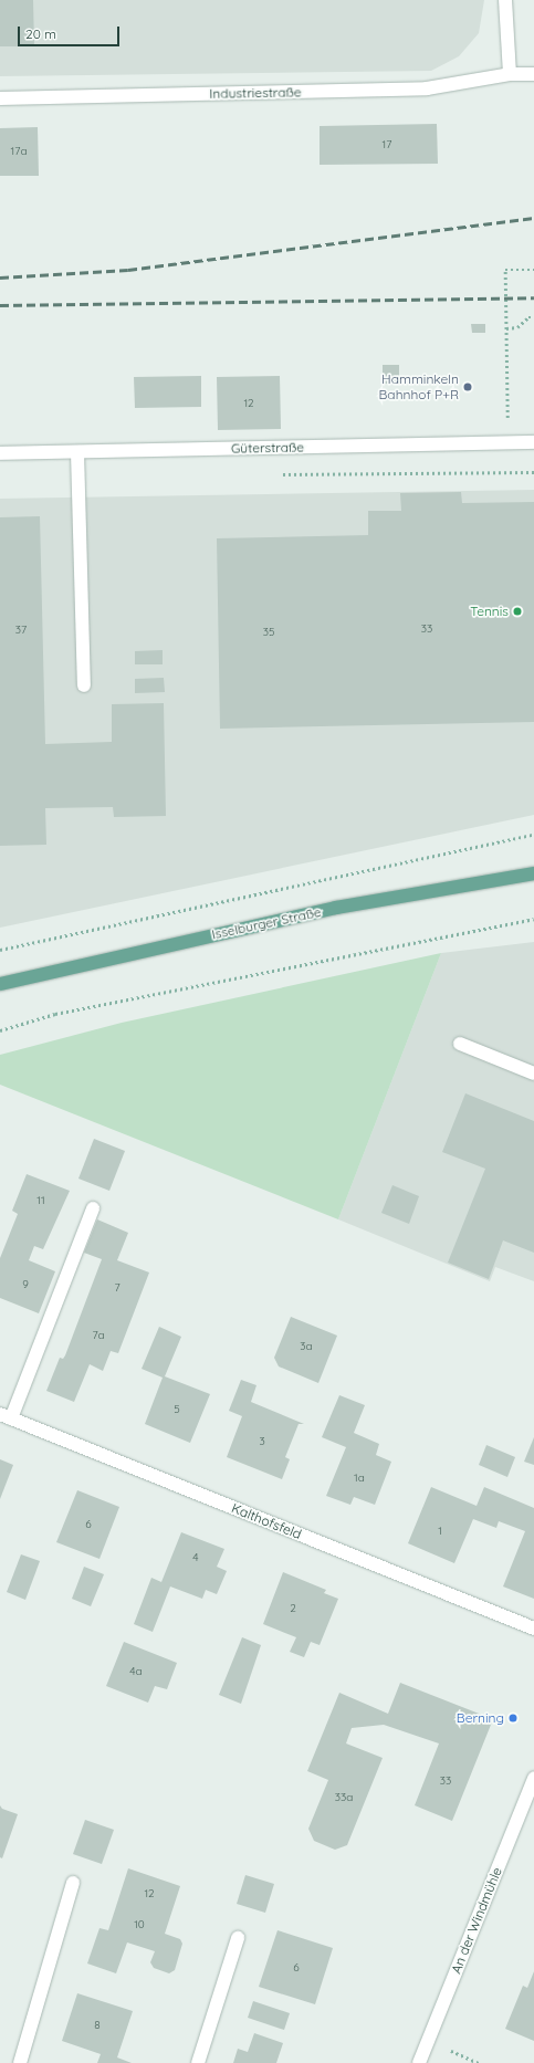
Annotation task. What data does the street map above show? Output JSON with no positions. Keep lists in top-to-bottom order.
{
  "streets": {
    "main road": ["Isselburger Straße"],
    "street": [
      "Industriestraße",
      "Güterstraße",
      "Kalthofsfeld",
      "An der Windmühle"
    ]
  },
  "places": ["Hamminkeln Bahnhof P+R", "Tennis", "Berning"],
  "house_numbers": [
    "17",
    "17a",
    "12",
    "33",
    "37",
    "35",
    "11",
    "9",
    "7",
    "7a",
    "3a",
    "5",
    "3",
    "1a",
    "6",
    "1",
    "4",
    "2",
    "4a",
    "33",
    "33a",
    "12",
    "10",
    "6",
    "8"
  ],
  "scale_bar": "20 m"
}
